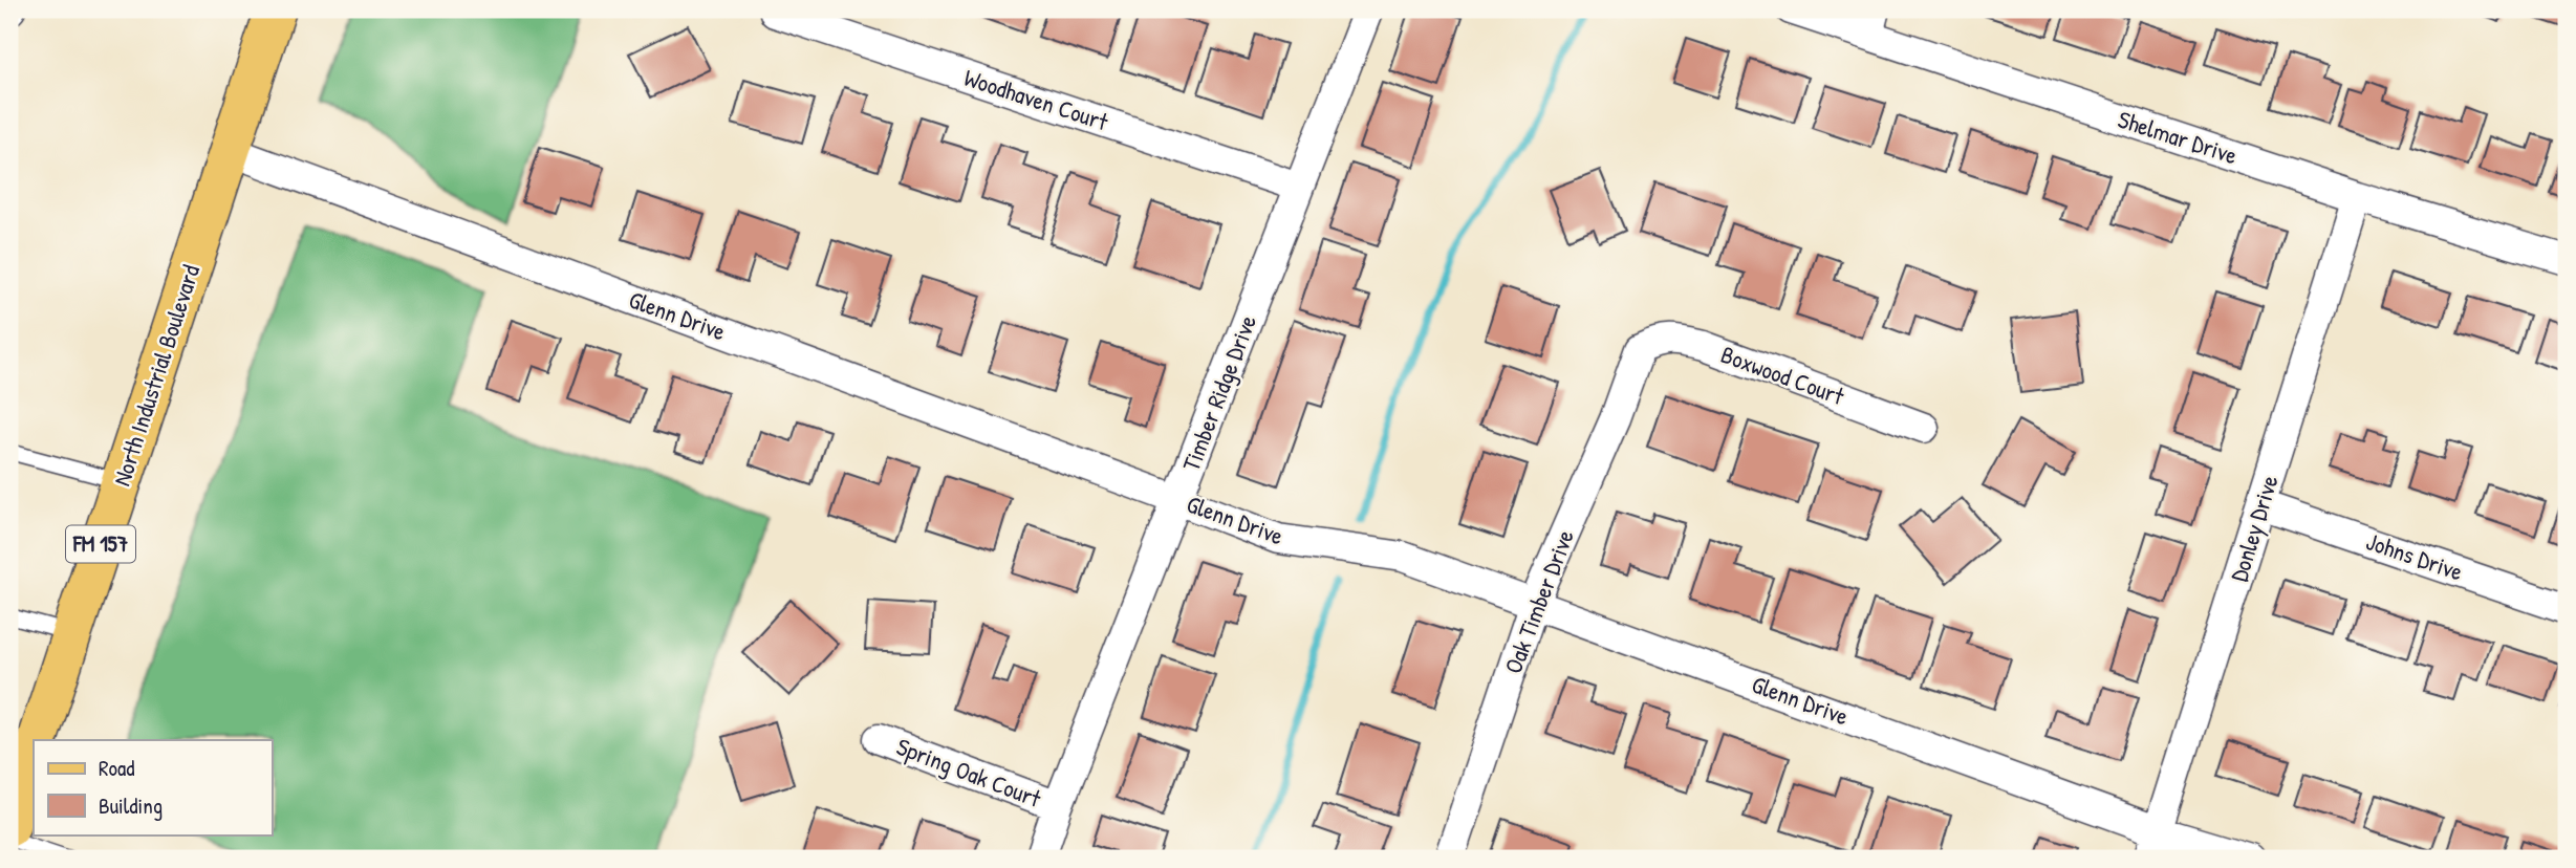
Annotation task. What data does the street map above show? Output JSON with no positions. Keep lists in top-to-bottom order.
{
  "streets": {
    "main road": ["North Industrial Boulevard", "FM 157"],
    "street": [
      "Woodhaven Court",
      "Shelmar Drive",
      "Glenn Drive",
      "Boxwood Court",
      "Timber Ridge Drive",
      "Donley Drive",
      "Johns Drive",
      "Oak Timber Drive",
      "Spring Oak Court"
    ]
  },
  "crossings": [
    ["Woodhaven Court", "Timber Ridge Drive"],
    ["Shelmar Drive", "Donley Drive"],
    ["Glenn Drive", "North Industrial Boulevard"],
    ["Glenn Drive", "Timber Ridge Drive"],
    ["Glenn Drive", "Donley Drive"],
    ["Glenn Drive", "Oak Timber Drive"],
    ["Boxwood Court", "Oak Timber Drive"],
    ["Timber Ridge Drive", "Spring Oak Court"],
    ["Donley Drive", "Johns Drive"]
  ],
  "legend": ["Road", "Building"]
}
